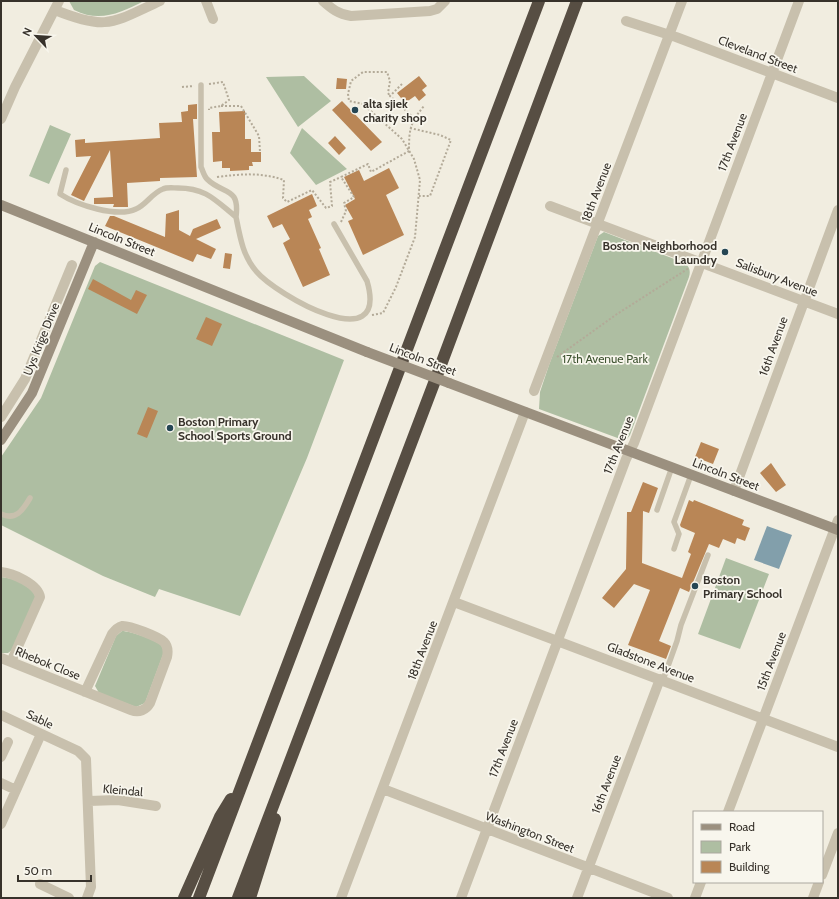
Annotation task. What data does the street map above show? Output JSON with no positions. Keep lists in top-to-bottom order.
{
  "streets": {
    "street": [
      "Cleveland Street",
      "17th Avenue",
      "18th Avenue",
      "Lincoln Street",
      "Salisbury Avenue",
      "Uys Krige Drive",
      "16th Avenue",
      "15th Avenue",
      "Gladstone Avenue",
      "Rhebok Close",
      "Sable",
      "Kleindal",
      "Washington Street"
    ]
  },
  "crossings": [
    ["Cleveland Street", "17th Avenue"],
    ["Cleveland Street", "18th Avenue"],
    ["17th Avenue", "Lincoln Street"],
    ["17th Avenue", "Salisbury Avenue"],
    ["17th Avenue", "Gladstone Avenue"],
    ["17th Avenue", "Washington Street"],
    ["18th Avenue", "Lincoln Street"],
    ["18th Avenue", "Salisbury Avenue"],
    ["18th Avenue", "Gladstone Avenue"],
    ["18th Avenue", "Washington Street"],
    ["Lincoln Street", "Uys Krige Drive"],
    ["Lincoln Street", "16th Avenue"],
    ["Lincoln Street", "15th Avenue"],
    ["Salisbury Avenue", "16th Avenue"],
    ["16th Avenue", "Gladstone Avenue"],
    ["16th Avenue", "Washington Street"],
    ["15th Avenue", "Gladstone Avenue"],
    ["Sable", "Kleindal"]
  ],
  "parks": ["17th Avenue Park"],
  "places": [
    "alta sjiek charity shop",
    "Boston Neighborhood Laundry",
    "Boston Primary School Sports Ground",
    "Boston Primary School"
  ],
  "legend": ["Road", "Park", "Building"],
  "scale_bar": "50 m",
  "north": "top left"
}
